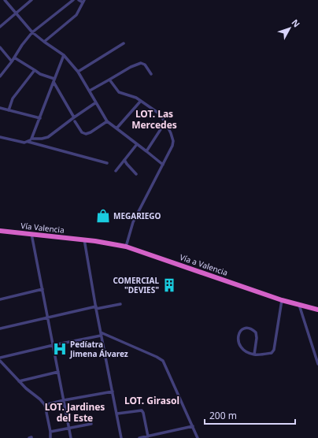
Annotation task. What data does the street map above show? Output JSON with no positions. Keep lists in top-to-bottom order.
{
  "streets": {
    "highway": ["Vía Valencia", "Vía a Valencia"]
  },
  "crossings": [
    ["Vía Valencia", "Vía a Valencia"]
  ],
  "districts": ["LOT. Las Mercedes", "LOT. Girasol", "LOT. Jardines del Este"],
  "places": {
    "shop": ["MEGARIEGO"],
    "building": ["COMERCIAL \"DEVIES\""],
    "hospital": ["Pedíatra Jimena Álvarez"]
  },
  "scale_bar": "200 m",
  "north": "top right"
}
